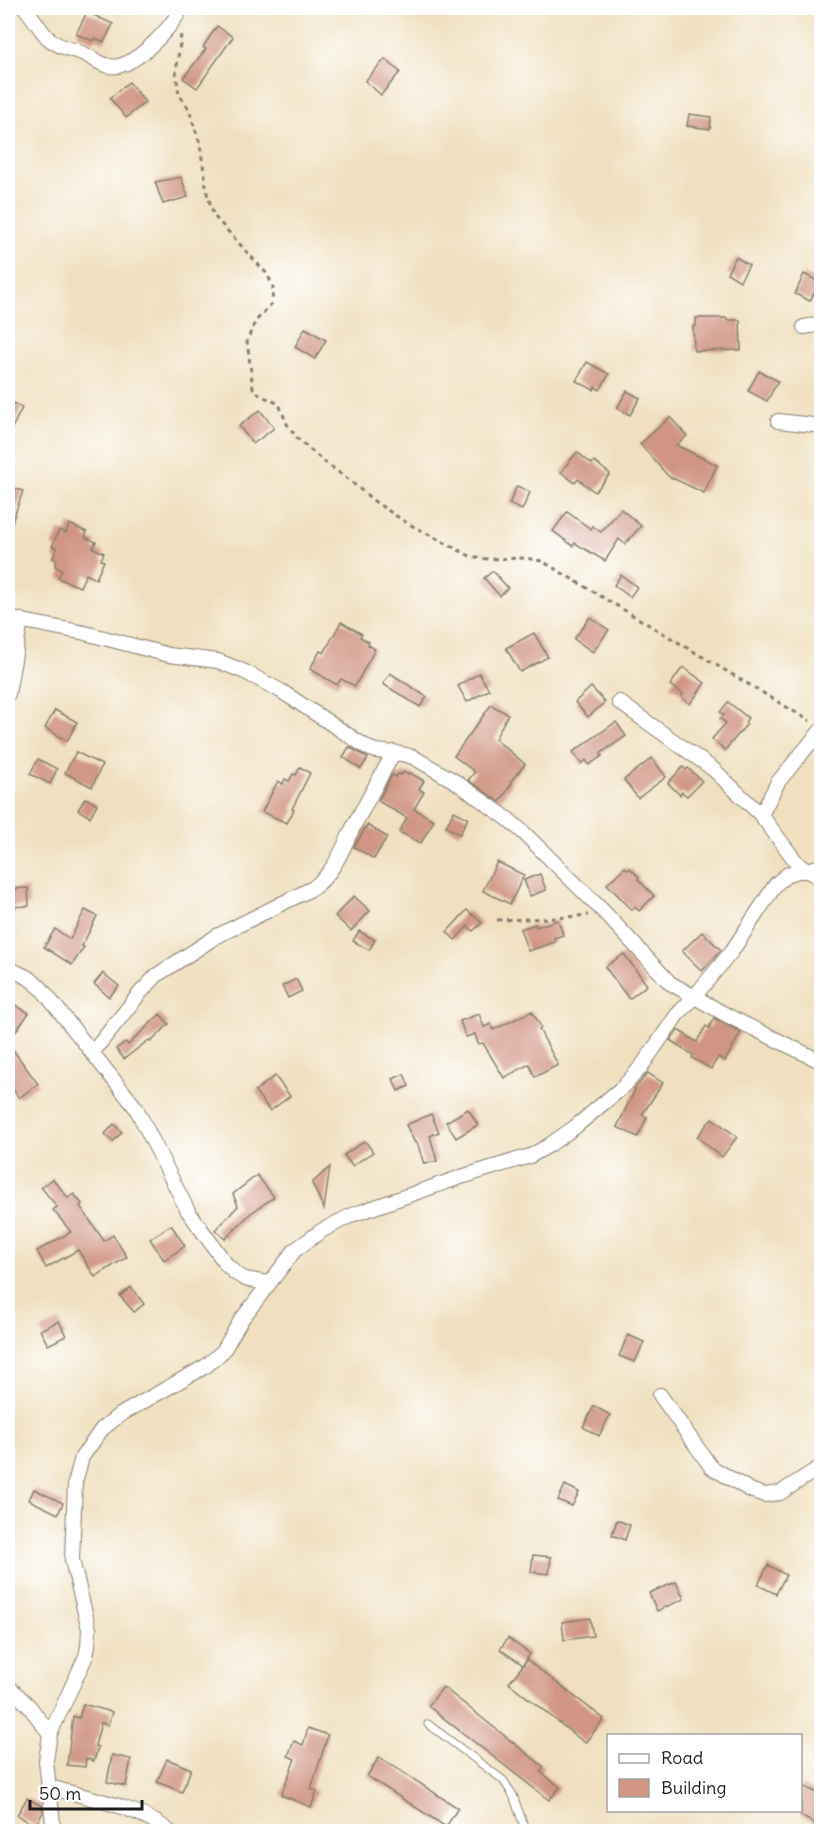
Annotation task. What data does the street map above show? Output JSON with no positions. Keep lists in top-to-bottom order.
{
  "legend": ["Road", "Building"],
  "scale_bar": "50 m"
}
